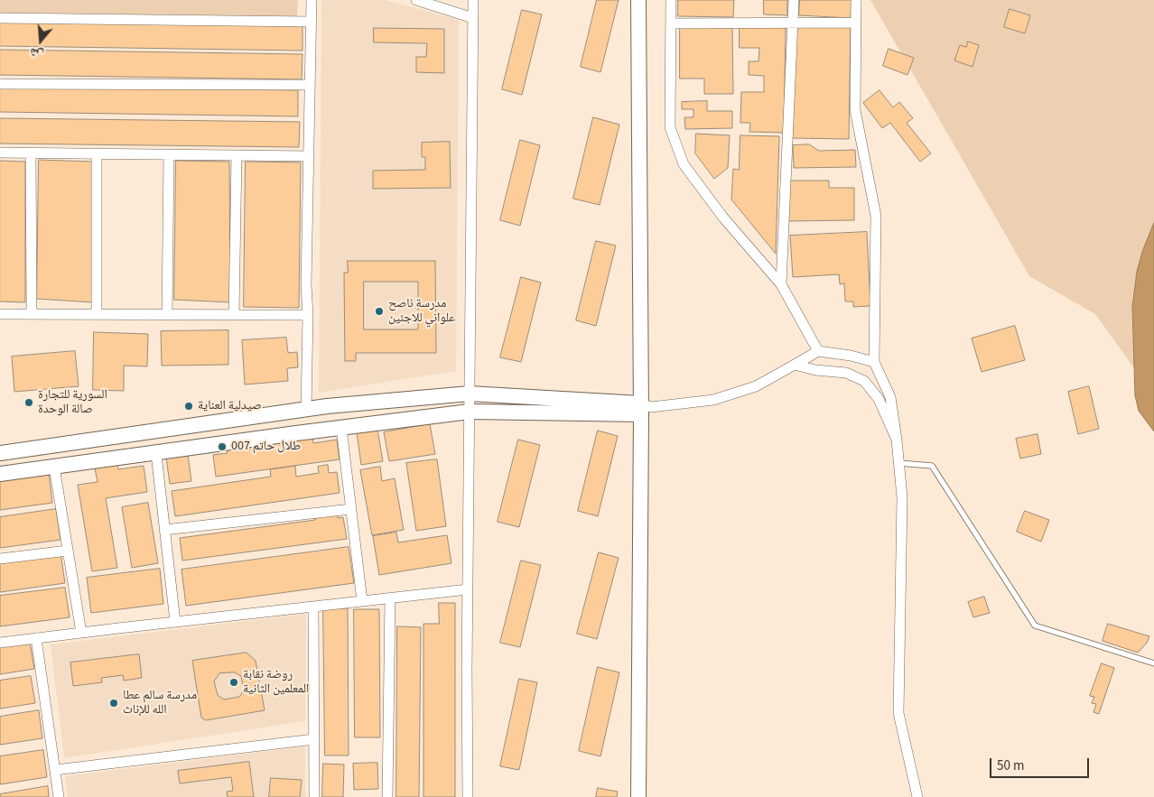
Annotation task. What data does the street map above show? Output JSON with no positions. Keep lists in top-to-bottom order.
{
  "places": [
    "مدرسة ناصح علواني للاجئين",
    "السورية للتجارة صالة الوحدة",
    "صيدلية العناية",
    "طلال حاتم 007",
    "روضة نقابة المعلمين الثانية",
    "مدرسة سالم عطا الله للإناث"
  ],
  "scale_bar": "50 m",
  "north": "bottom"
}
